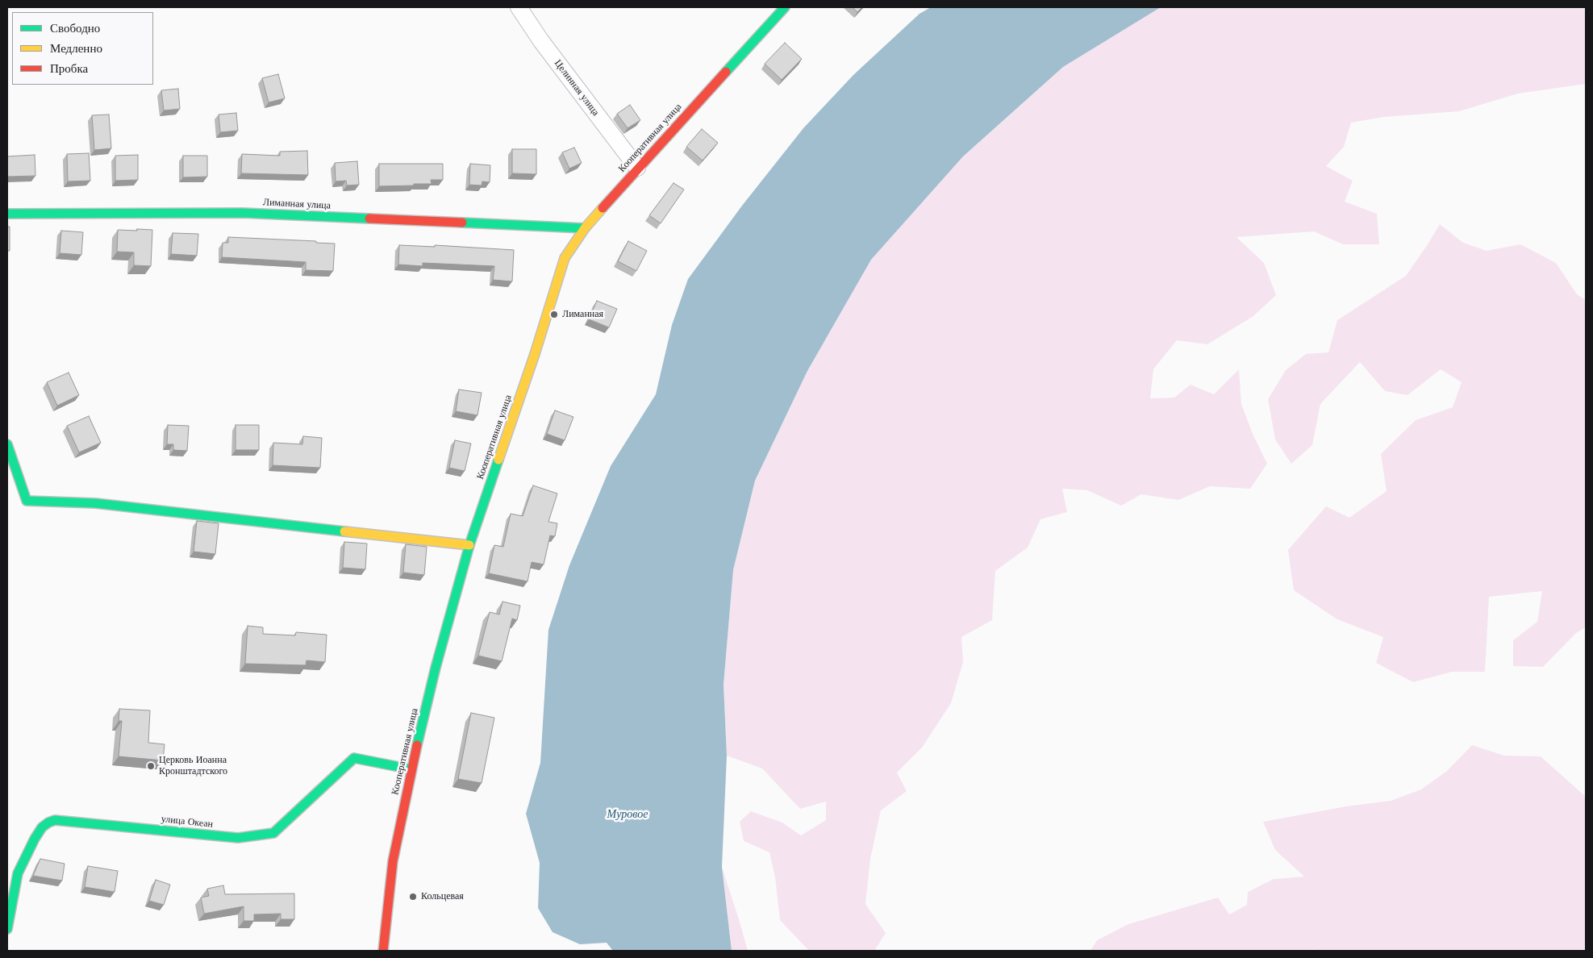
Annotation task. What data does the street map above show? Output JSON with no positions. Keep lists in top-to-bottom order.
{
  "streets": {
    "street": [
      "Целинная улица",
      "Кооперативная улица",
      "Лиманная улица",
      "улица Океан"
    ]
  },
  "crossings": [
    ["Целинная улица", "Кооперативная улица"],
    ["Кооперативная улица", "Лиманная улица"],
    ["Кооперативная улица", "улица Океан"]
  ],
  "water": ["Муровое"],
  "places": ["Лиманная", "Церковь Иоанна Кронштадтского", "Кольцевая"],
  "legend": ["Свободно", "Медленно", "Пробка"]
}
